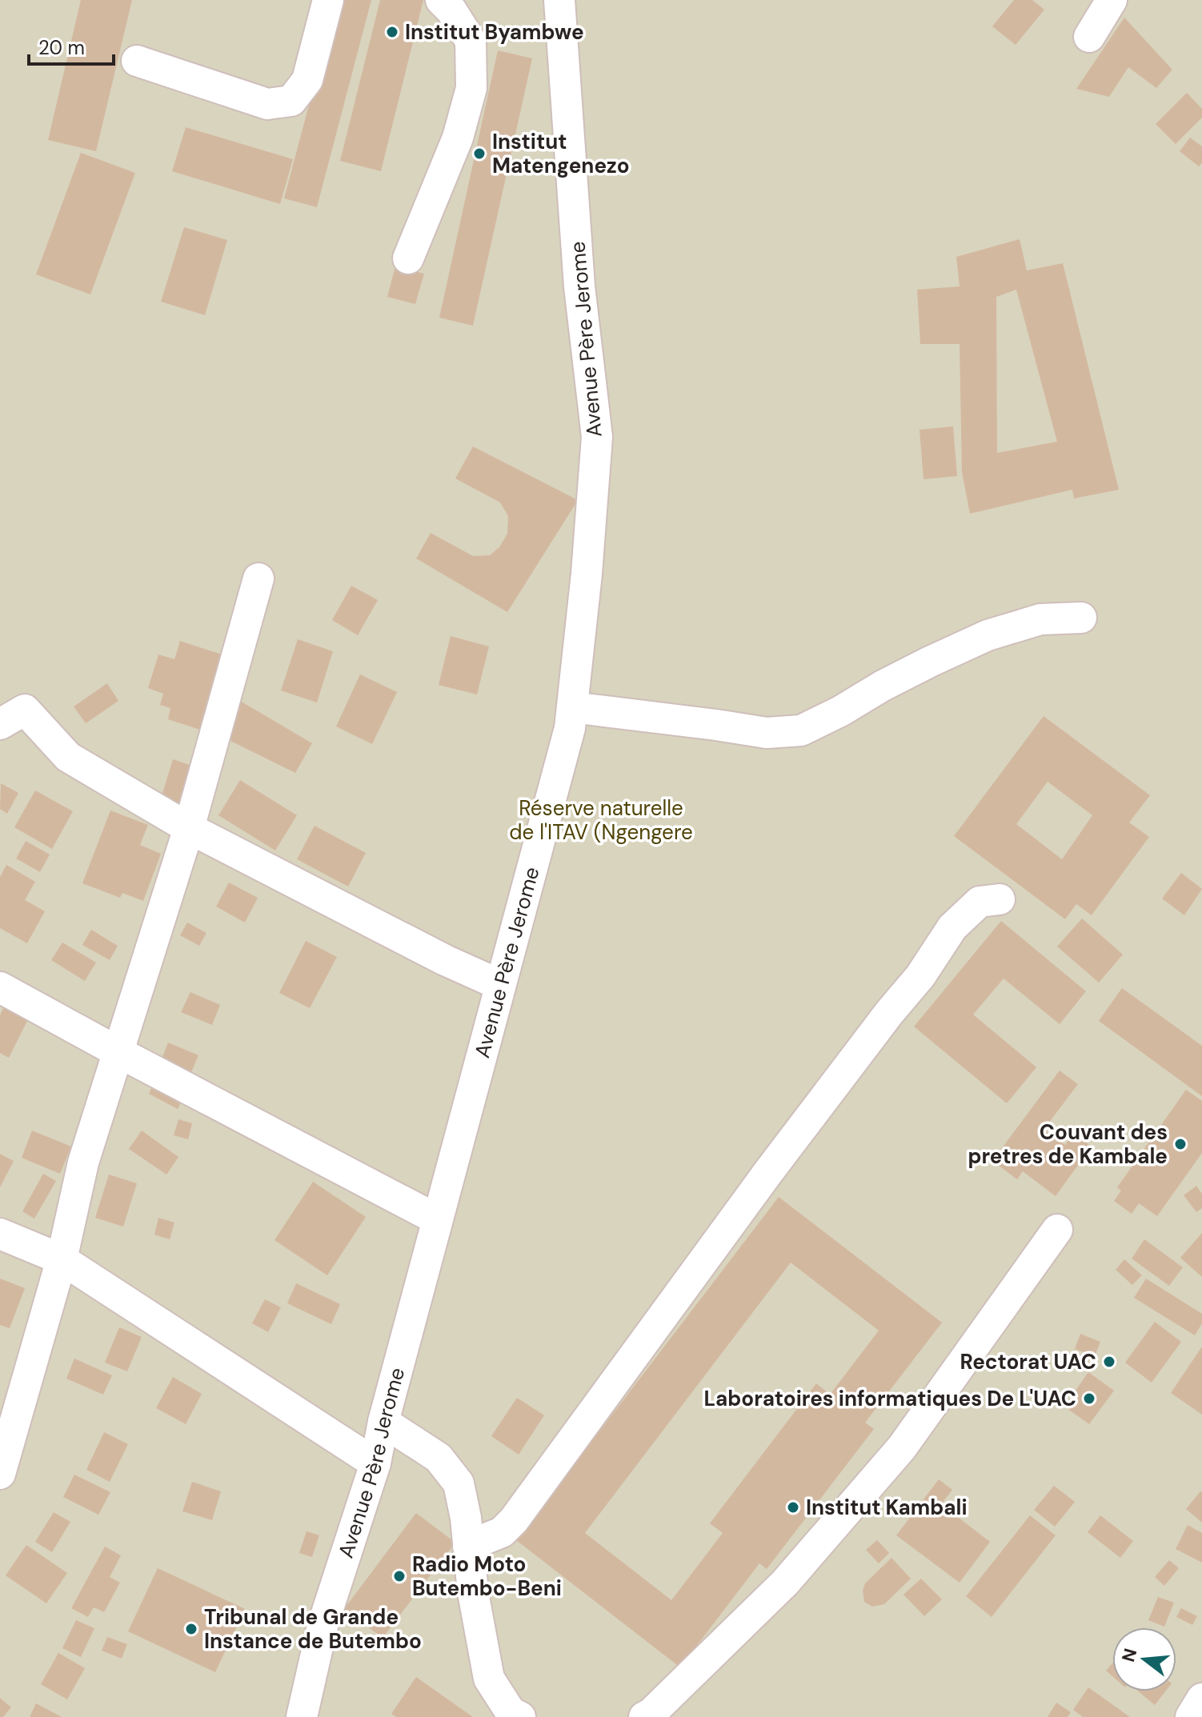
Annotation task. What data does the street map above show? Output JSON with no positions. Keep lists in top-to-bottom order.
{
  "streets": {
    "street": ["Avenue Père Jerome"]
  },
  "parks": ["Réserve naturelle de l'ITAV (Ngengere"],
  "places": [
    "Institut Byambwe",
    "Institut Matengenezo",
    "Couvant des pretres de Kambale",
    "Rectorat UAC",
    "Laboratoires informatiques De L'UAC",
    "Institut Kambali",
    "Radio Moto Butembo-Beni",
    "Tribunal de Grande Instance de Butembo"
  ],
  "scale_bar": "20 m",
  "north": "left"
}
